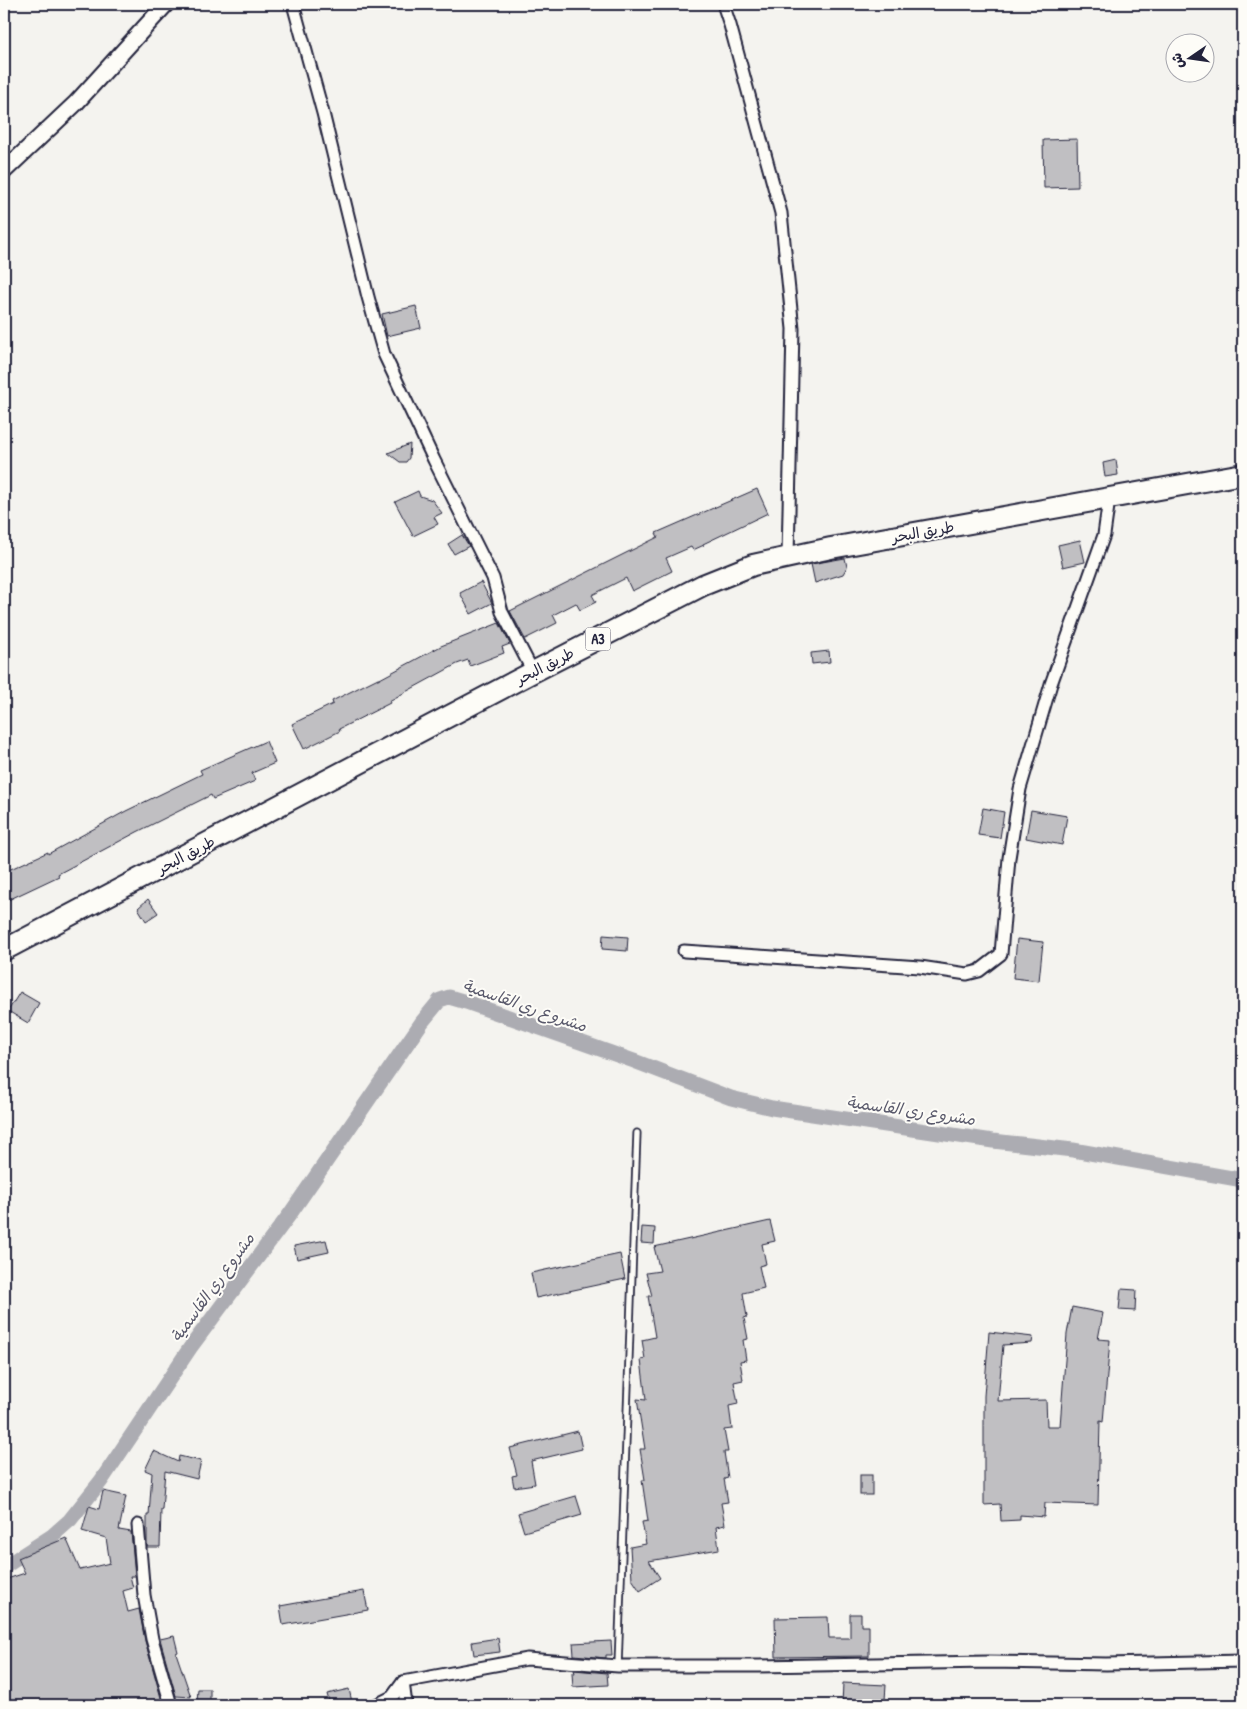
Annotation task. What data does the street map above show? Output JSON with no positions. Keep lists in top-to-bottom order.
{
  "streets": {
    "highway": ["طريق البحر", "A3"]
  },
  "water": ["مشروع ري القاسمية"],
  "north": "left"
}
